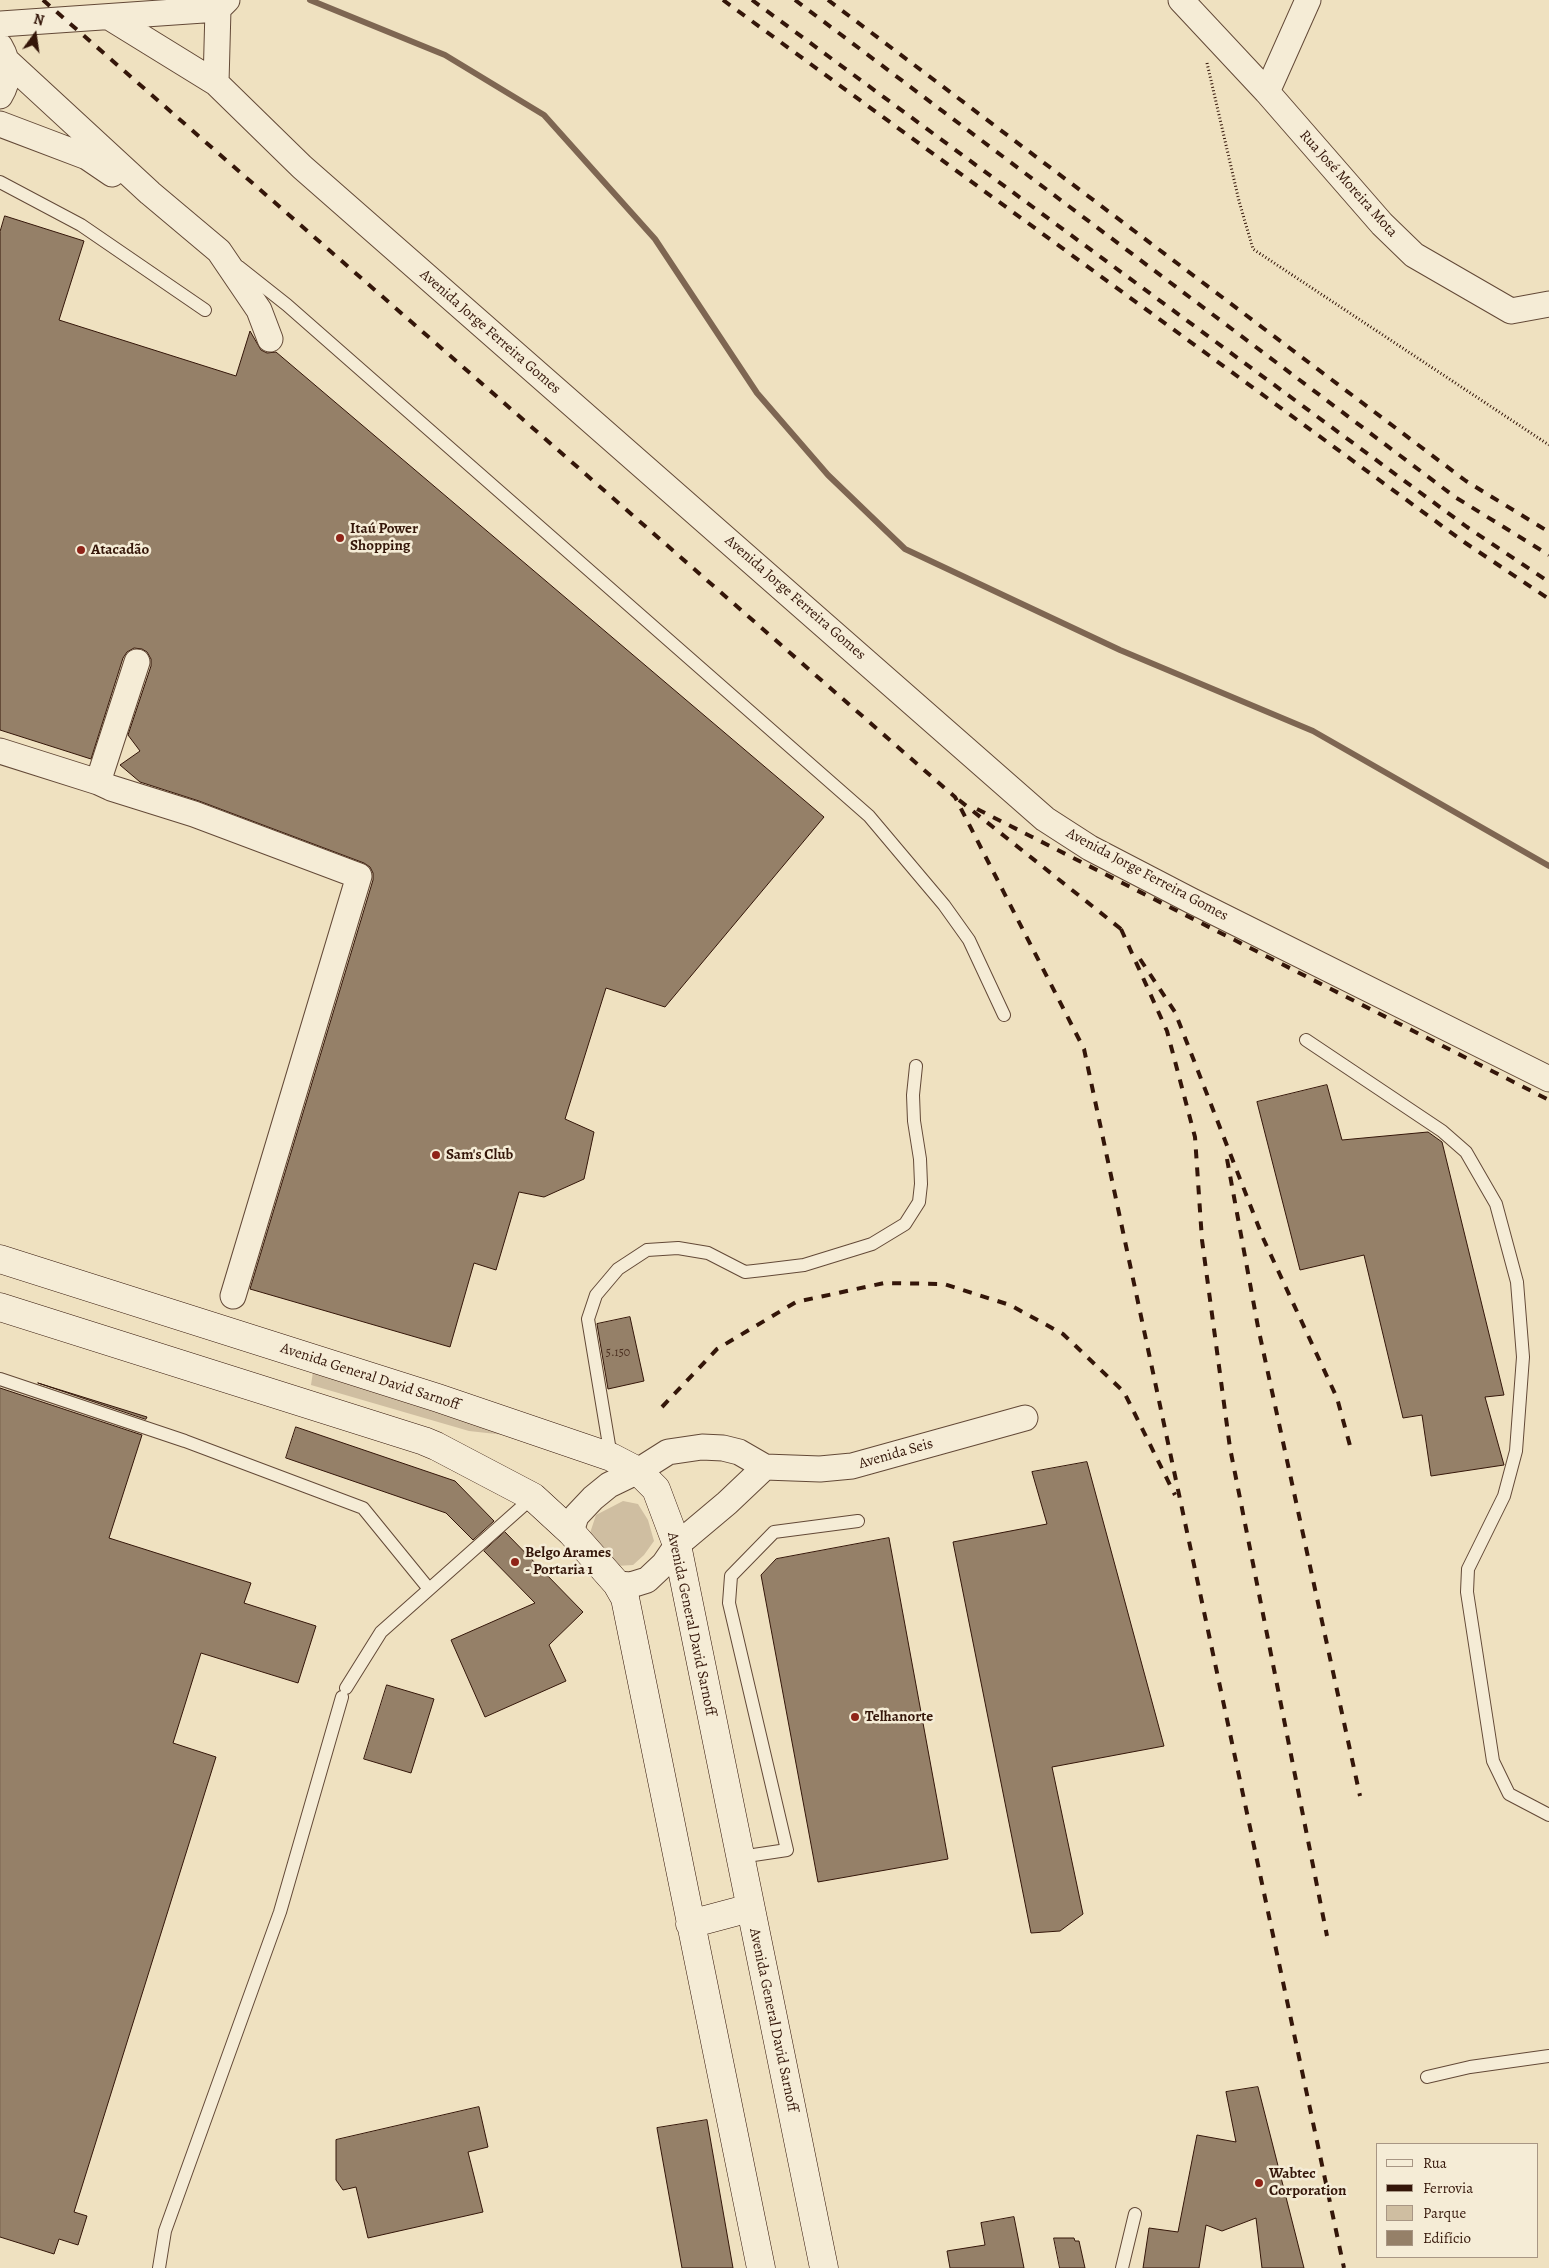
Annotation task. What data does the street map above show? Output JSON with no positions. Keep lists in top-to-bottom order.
{
  "streets": {
    "main road": ["Avenida General David Sarnoff"],
    "street": ["Rua José Moreira Mota", "Avenida Jorge Ferreira Gomes", "Avenida Seis"]
  },
  "crossings": [
    ["Avenida General David Sarnoff", "Avenida Seis"]
  ],
  "places": [
    "Itaú Power Shopping",
    "Atacadão",
    "Sam's Club",
    "Belgo Arames - Portaria 1",
    "Telhanorte",
    "Wabtec Corporation"
  ],
  "house_numbers": ["5.150"],
  "legend": [
    "Rua",
    "Ferrovia",
    "Parque",
    "Edifício"
  ],
  "north": "top"
}
